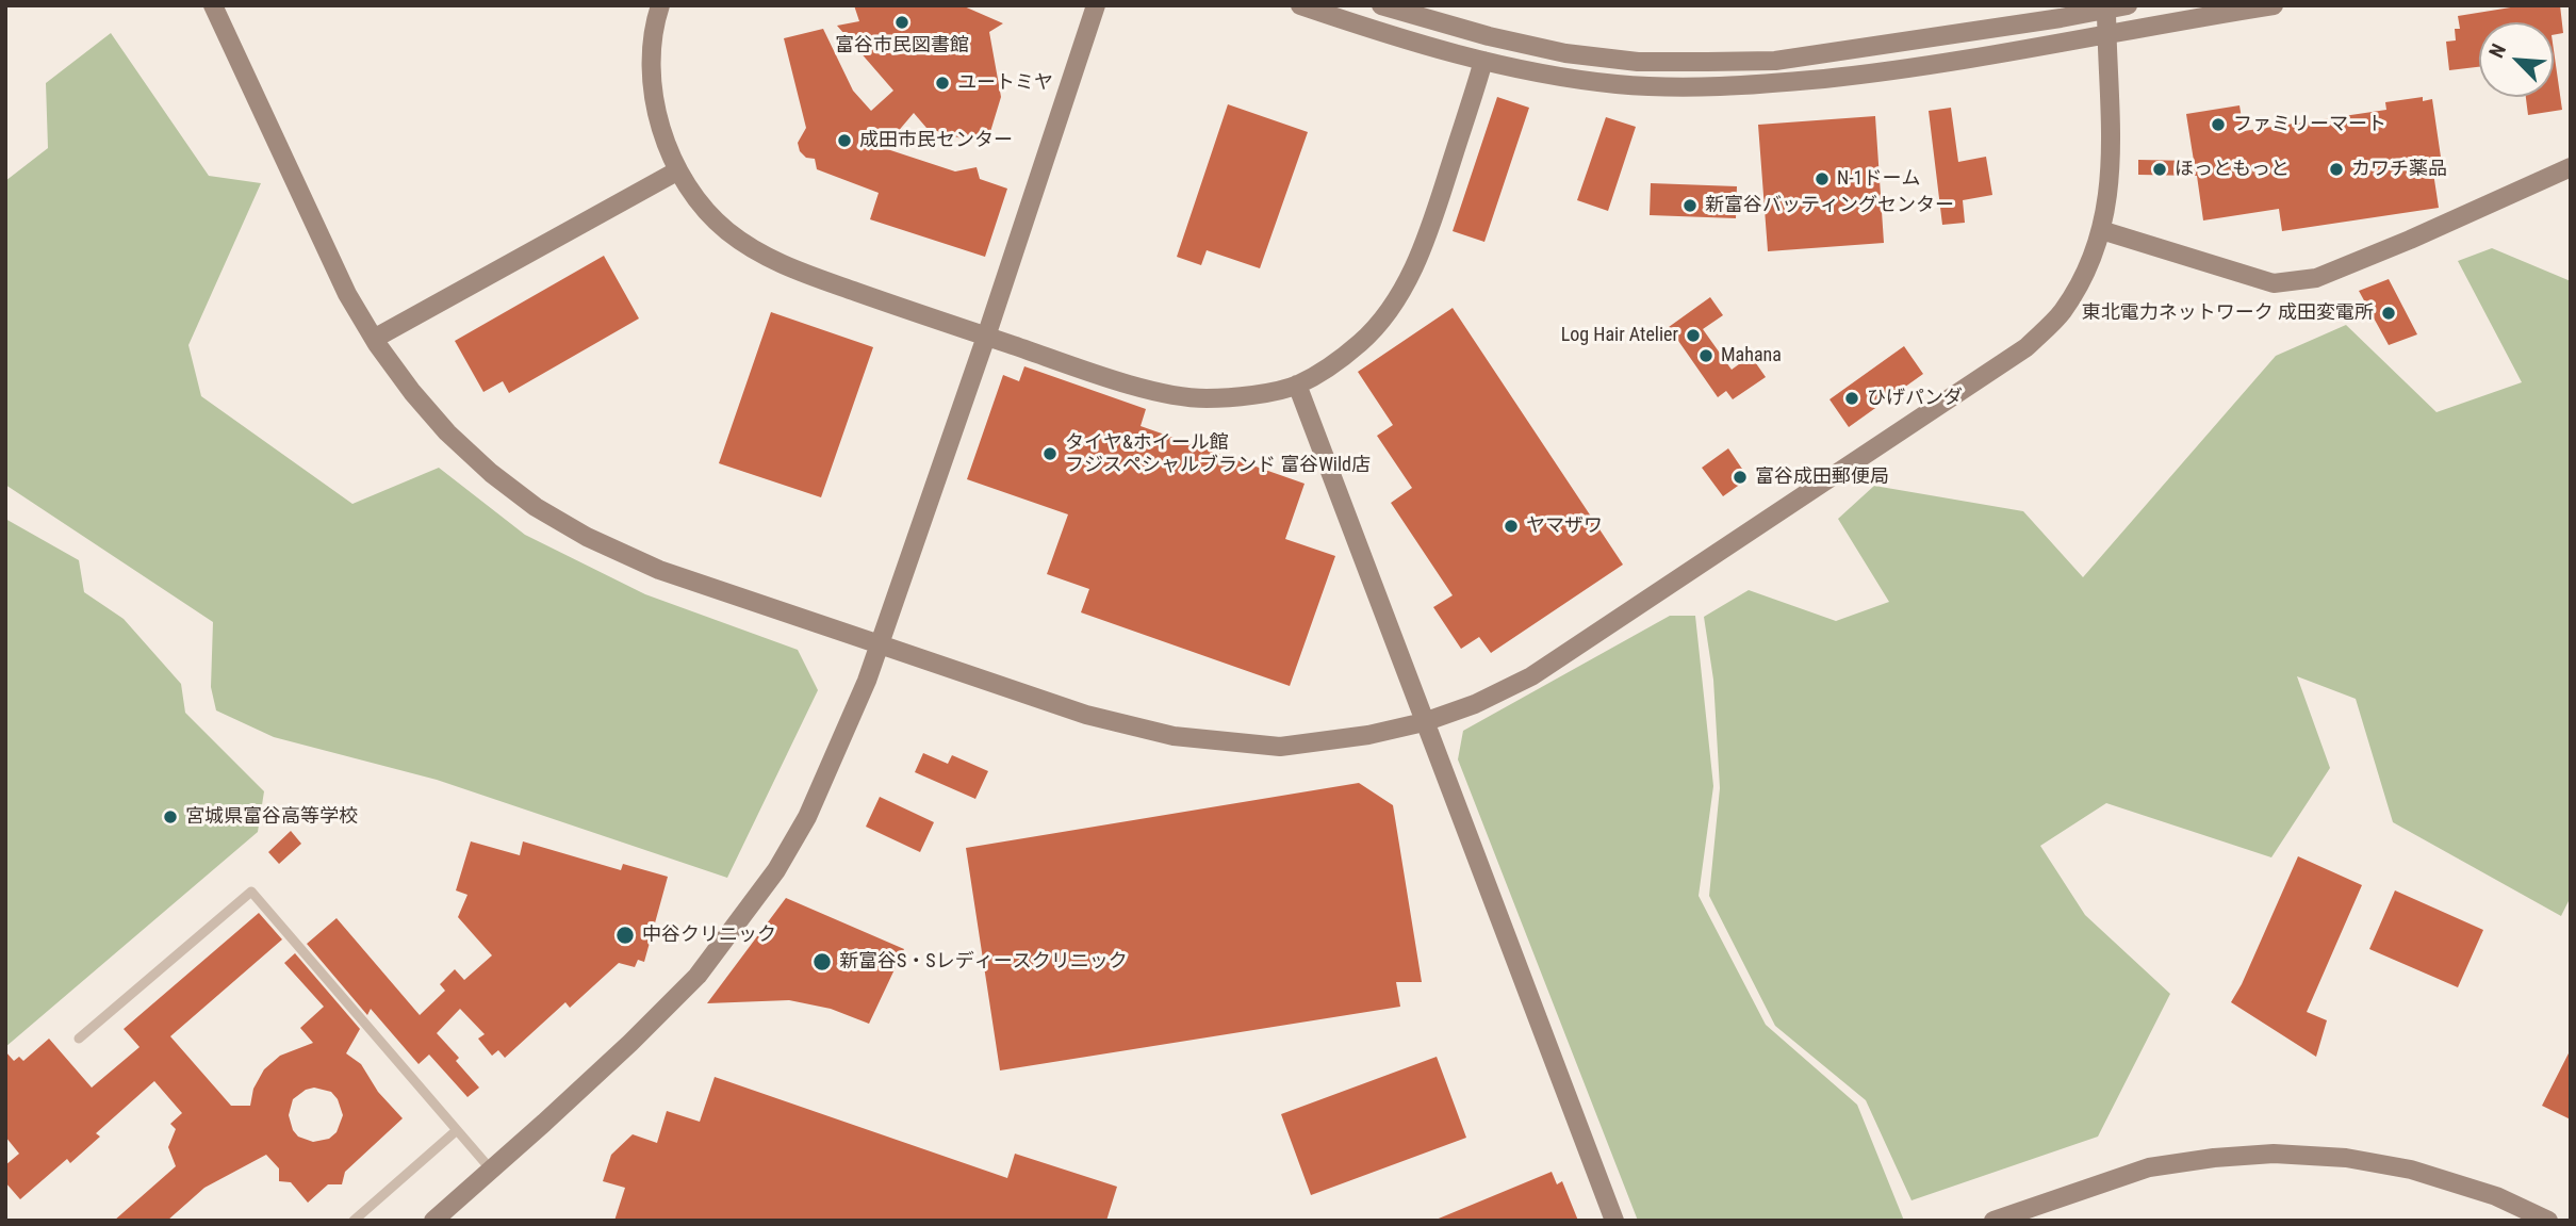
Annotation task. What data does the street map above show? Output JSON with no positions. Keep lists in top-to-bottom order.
{
  "places": [
    "富谷市民図書館",
    "ユートミヤ",
    "ファミリーマート",
    "成田市民センター",
    "ほっともっと",
    "カワチ薬品",
    "N-1ドーム",
    "新富谷バッティングセンター",
    "東北電力ネットワーク 成田変電所",
    "Log Hair Atelier",
    "Mahana",
    "ひげパンダ",
    "タイヤ&ホイール館 フジスペシャルブランド 富谷Wild店",
    "富谷成田郵便局",
    "ヤマザワ",
    "宮城県富谷高等学校",
    "中谷クリニック",
    "新富谷S・Sレディースクリニック"
  ],
  "north": "top left"
}
